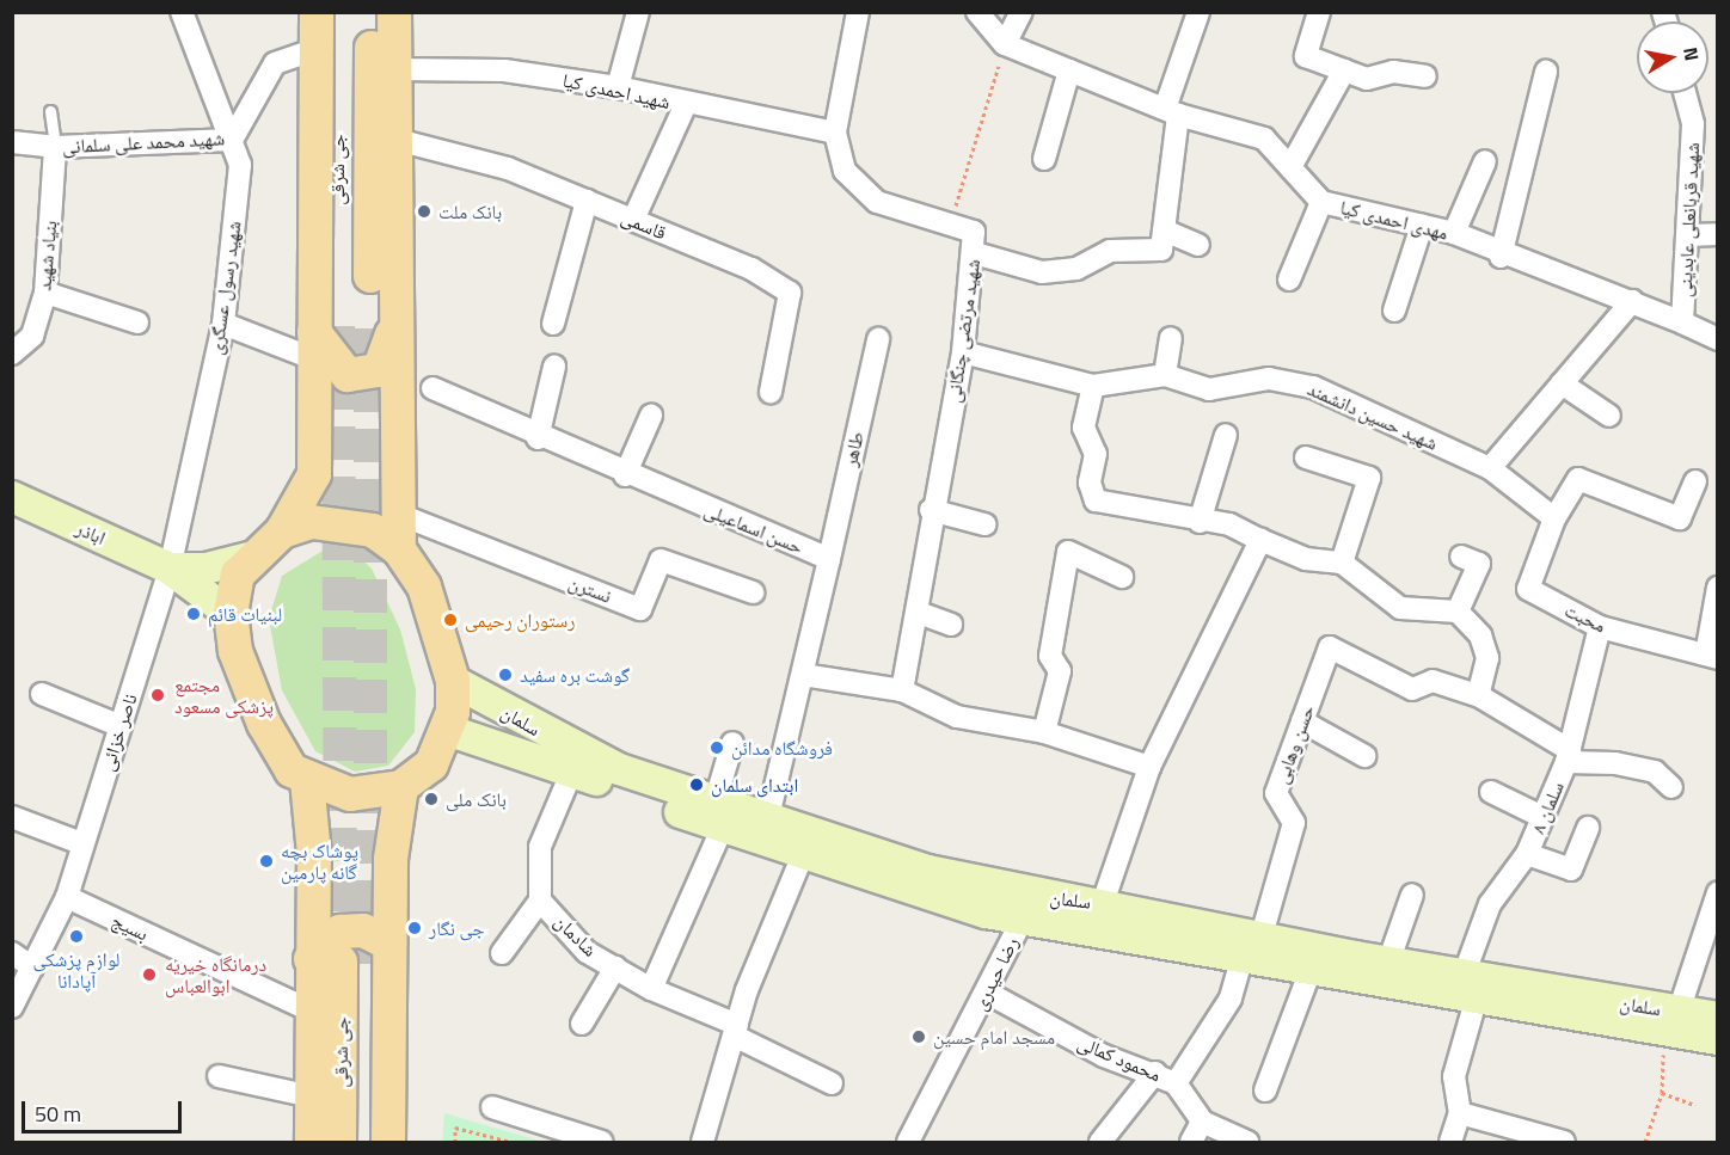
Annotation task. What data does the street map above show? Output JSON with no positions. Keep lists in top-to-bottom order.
{
  "streets": {
    "main road": ["جی شرقی", "اباذر", "سلمان"],
    "street": [
      "شهید احمدی کیا",
      "شهید محمد علی سلمانی",
      "مهدی احمدی کیا",
      "شهید قربانعلی عابدینی",
      "قاسمی",
      "بنیاد شهید",
      "شهید رسول عسگری",
      "شهید مرتضی چنگانی",
      "شهید حسین دانشمند",
      "طاهر",
      "حسن اسماعیلی",
      "نسترن",
      "محبت",
      "ناصر خزائی",
      "حسن وهابی",
      "سلمان ۸",
      "بسیج",
      "شادمان",
      "رضا حیدری",
      "محمود کمالی"
    ]
  },
  "crossings": [
    ["شهید احمدی کیا", "شهید مرتضی چنگانی"],
    ["شهید محمد علی سلمانی", "بنیاد شهید"],
    ["شهید محمد علی سلمانی", "شهید رسول عسگری"],
    ["مهدی احمدی کیا", "شهید قربانعلی عابدینی"],
    ["شهید رسول عسگری", "اباذر"],
    ["شهید رسول عسگری", "ناصر خزائی"],
    ["شهید مرتضی چنگانی", "شهید حسین دانشمند"],
    ["شهید حسین دانشمند", "محبت"],
    ["طاهر", "حسن اسماعیلی"],
    ["حسن اسماعیلی", "سلمان"],
    ["اباذر", "سلمان"],
    ["اباذر", "ناصر خزائی"],
    ["محبت", "سلمان ۸"],
    ["سلمان", "حسن وهابی"],
    ["سلمان", "سلمان ۸"],
    ["سلمان", "شادمان"],
    ["سلمان", "رضا حیدری"],
    ["ناصر خزائی", "بسیج"],
    ["رضا حیدری", "محمود کمالی"]
  ],
  "places": [
    "بانک ملت",
    "لبنیات قائم",
    "رستوران رحیمی",
    "گوشت بره سفید",
    "مجتمع پزشکی مسعود",
    "فروشگاه مدائن",
    "ابتدای سلمان",
    "بانک ملی",
    "پوشاک بچه گانه پارمین",
    "جی نگار",
    "لوازم پزشکی آپادانا",
    "درمانگاه خیریه ابوالعباس",
    "مسجد امام حسین"
  ],
  "scale_bar": "50 m",
  "north": "right"
}
